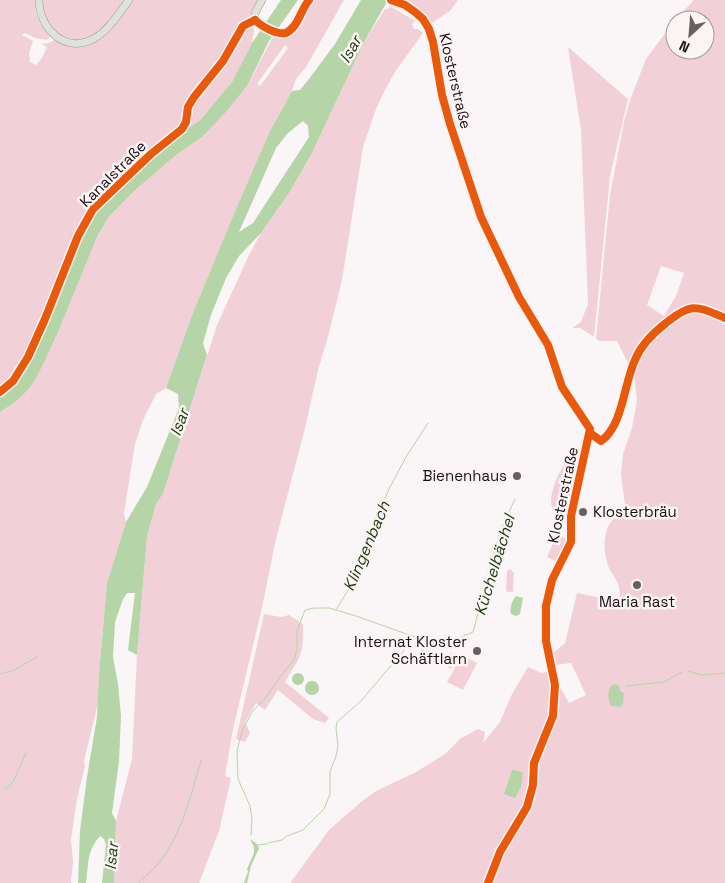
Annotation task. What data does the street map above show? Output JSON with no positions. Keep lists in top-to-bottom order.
{
  "streets": {
    "main road": ["Klosterstraße"],
    "street": ["Kanalstraße"]
  },
  "water": ["Isar", "Klingenbach", "Küchelbächel"],
  "places": [
    "Bienenhaus",
    "Klosterbräu",
    "Maria Rast",
    "Internat Kloster Schäftlarn"
  ],
  "north": "bottom left"
}
